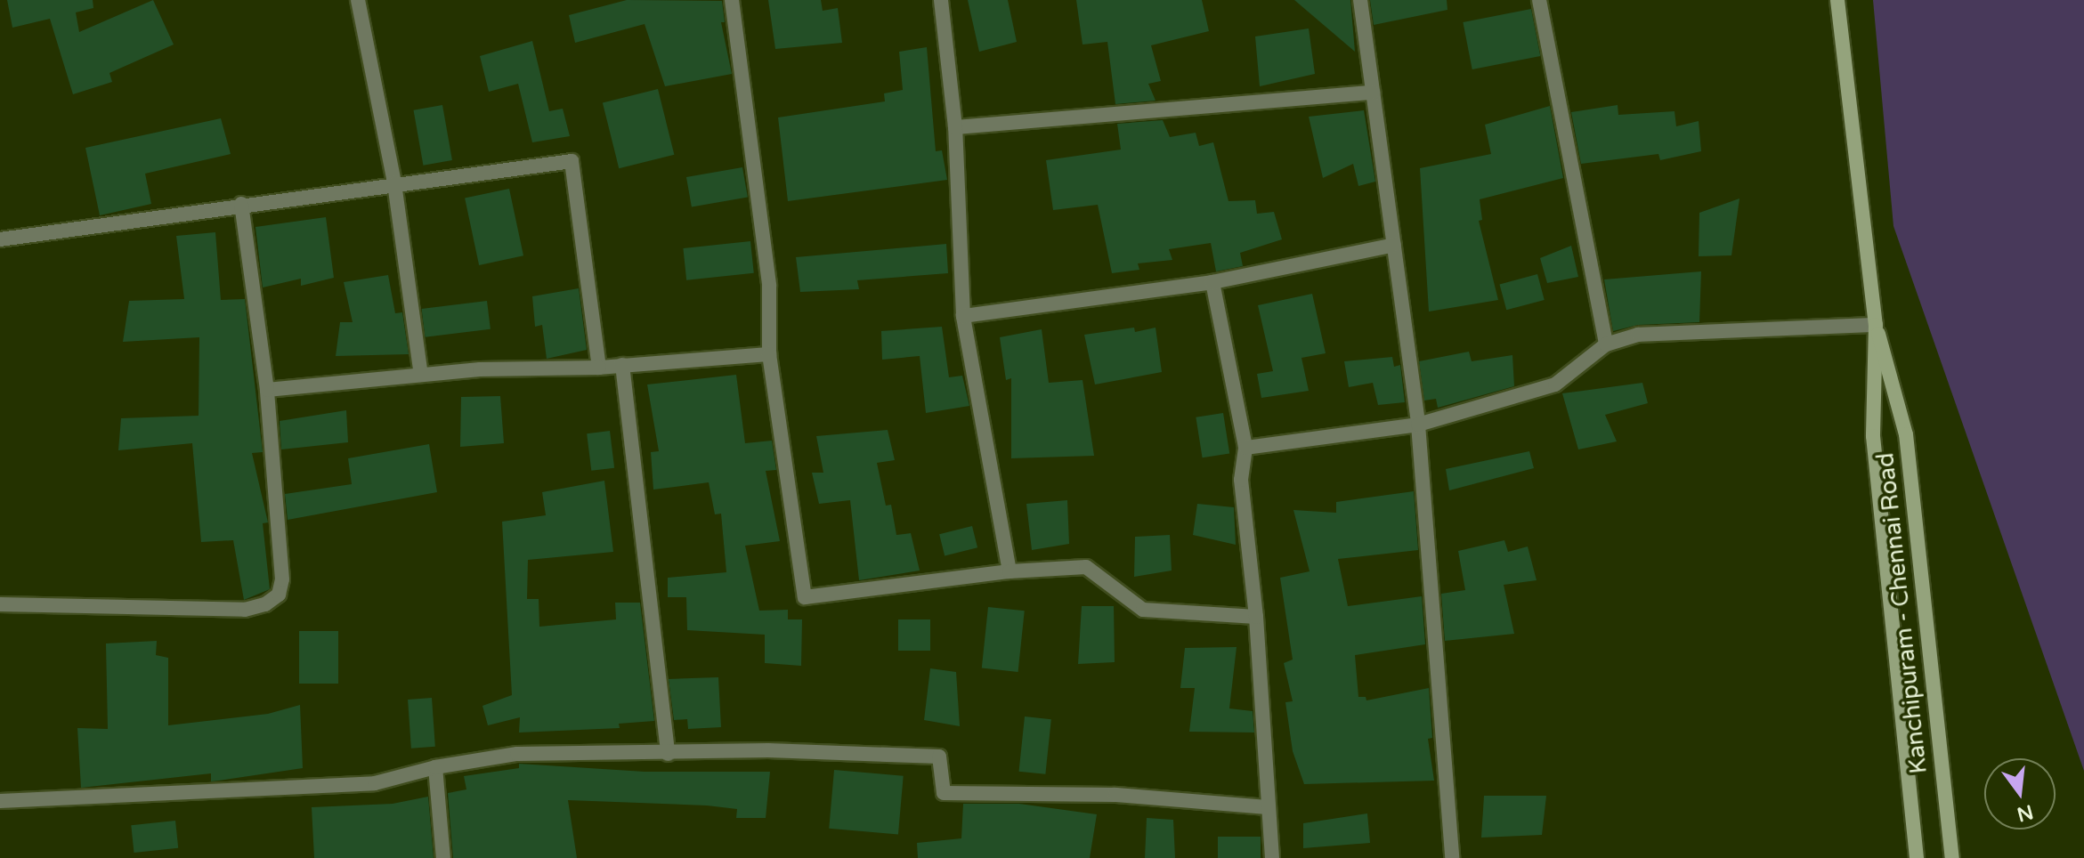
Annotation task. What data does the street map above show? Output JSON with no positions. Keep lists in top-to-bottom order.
{
  "streets": {
    "main road": ["Kanchipuram - Chennai Road"]
  },
  "north": "bottom"
}
